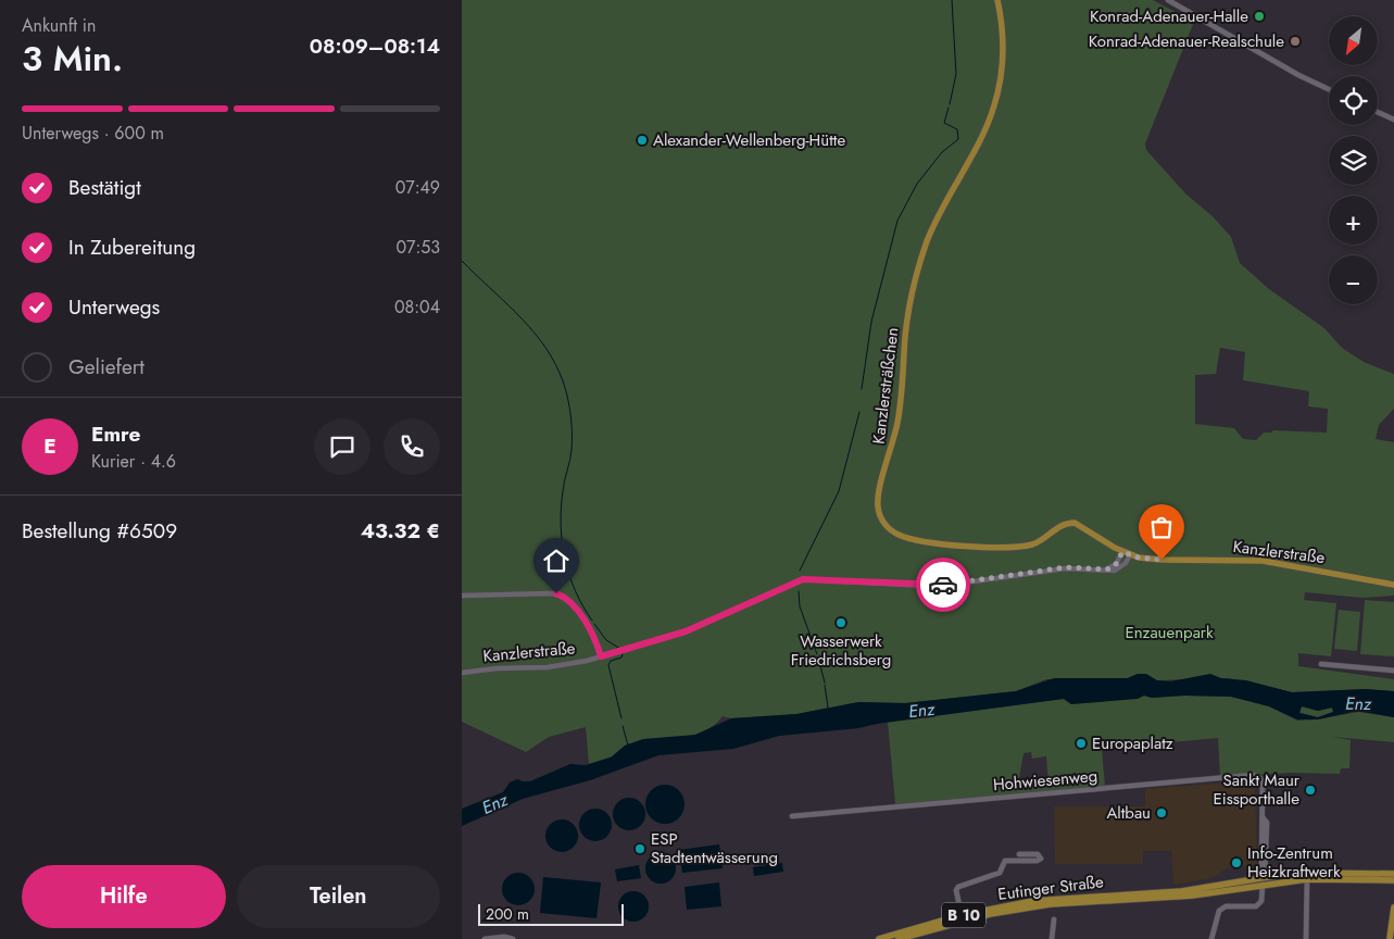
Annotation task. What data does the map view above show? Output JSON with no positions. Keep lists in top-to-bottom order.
{
  "streets": {
    "main road": [
      "Kanzlersträßchen",
      "Kanzlerstraße",
      "Eutinger Straße",
      "B 10"
    ],
    "street": ["Hohwiesenweg"]
  },
  "crossings": [
    ["Kanzlersträßchen", "Kanzlerstraße"],
    ["Hohwiesenweg", "Eutinger Straße"]
  ],
  "water": ["Enz"],
  "parks": ["Enzauenpark"],
  "places": [
    "Konrad-Adenauer-Halle",
    "Konrad-Adenauer-Realschule",
    "Alexander-Wellenberg-Hütte",
    "Wasserwerk Friedrichsberg",
    "Europaplatz",
    "Sankt Maur Eissporthalle",
    "Altbau",
    "ESP Stadtentwässerung",
    "Info-Zentrum Heizkraftwerk"
  ],
  "scale_bar": "200 m",
  "north": "bottom left",
  "page": {
    "heading": ["3 Min.", "Ankunft in", "08:09–08:14"],
    "panel": [
      "Emre",
      "Kurier · 4.6",
      "Bestellung #6509",
      "43.32 €"
    ],
    "map_buttons": ["+", "−"],
    "bar": "Unterwegs · 600 m",
    "list": [
      ["Bestätigt", "07:49"],
      ["In Zubereitung", "07:53"],
      ["Unterwegs", "08:04"],
      "Geliefert"
    ],
    "round": "E",
    "buttons": ["Hilfe", "Teilen"],
    "scale": "200 m"
  }
}
